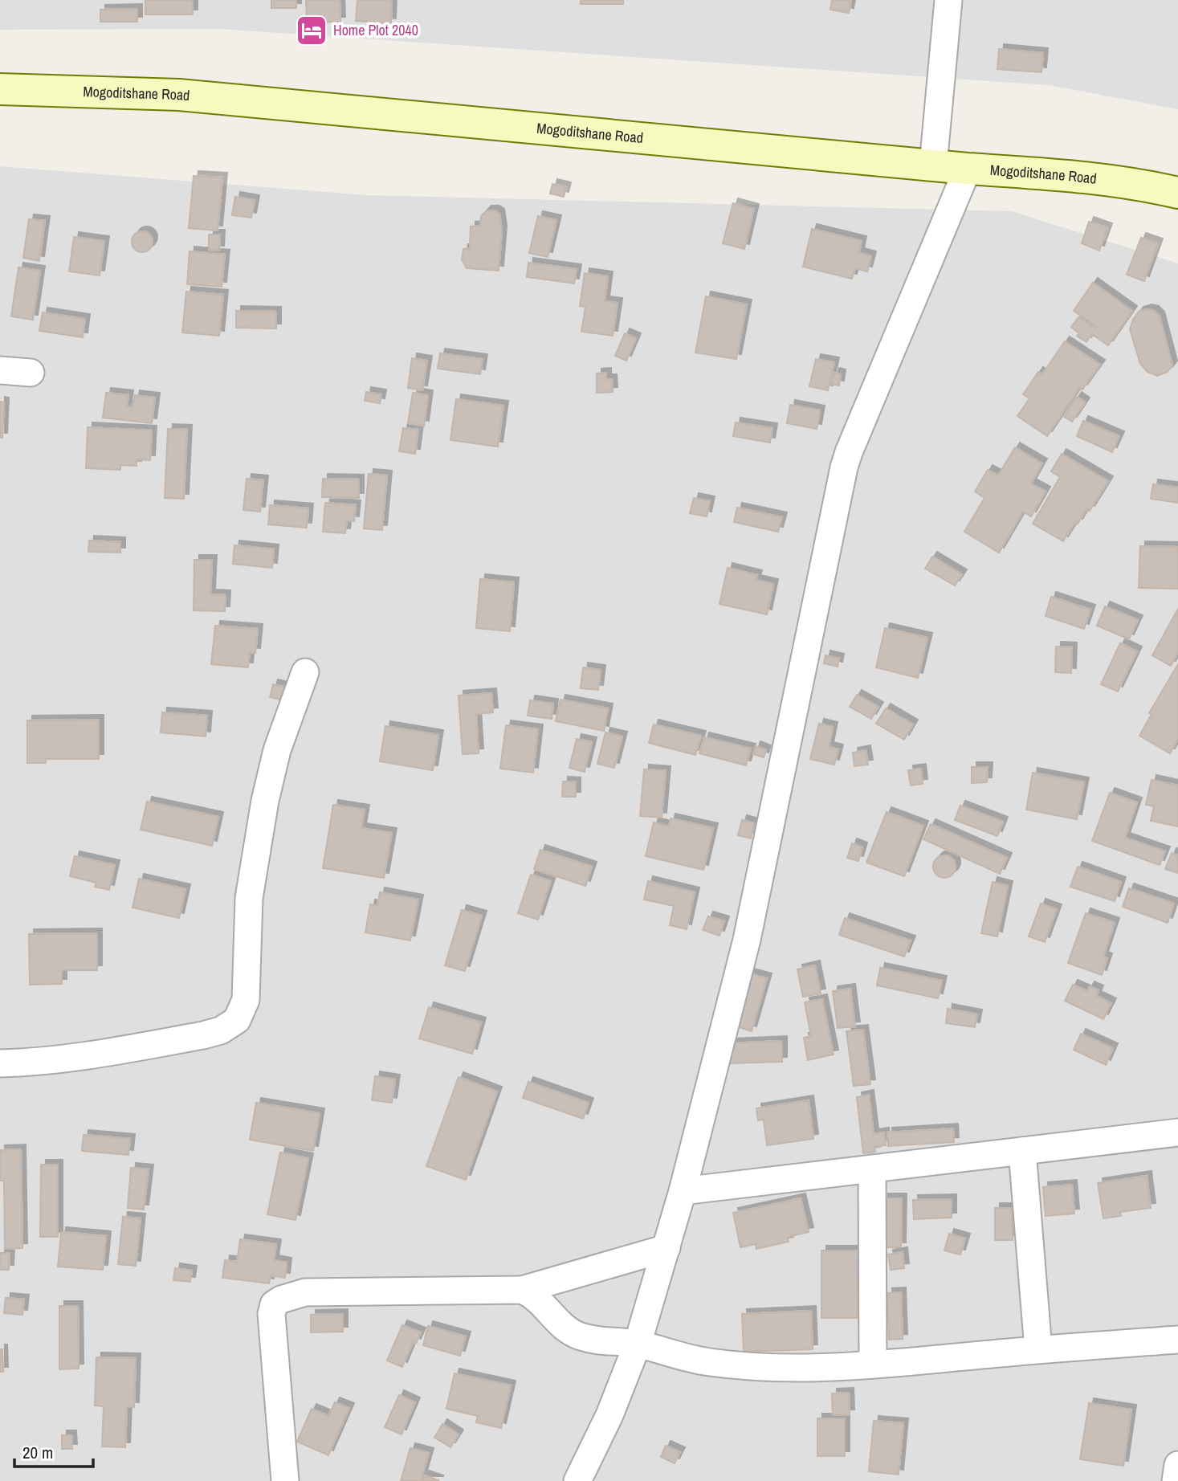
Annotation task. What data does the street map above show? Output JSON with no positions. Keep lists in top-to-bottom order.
{
  "streets": {
    "main road": ["Mogoditshane Road"]
  },
  "places": {
    "hotel": ["Home Plot 2040"]
  },
  "scale_bar": "20 m"
}
